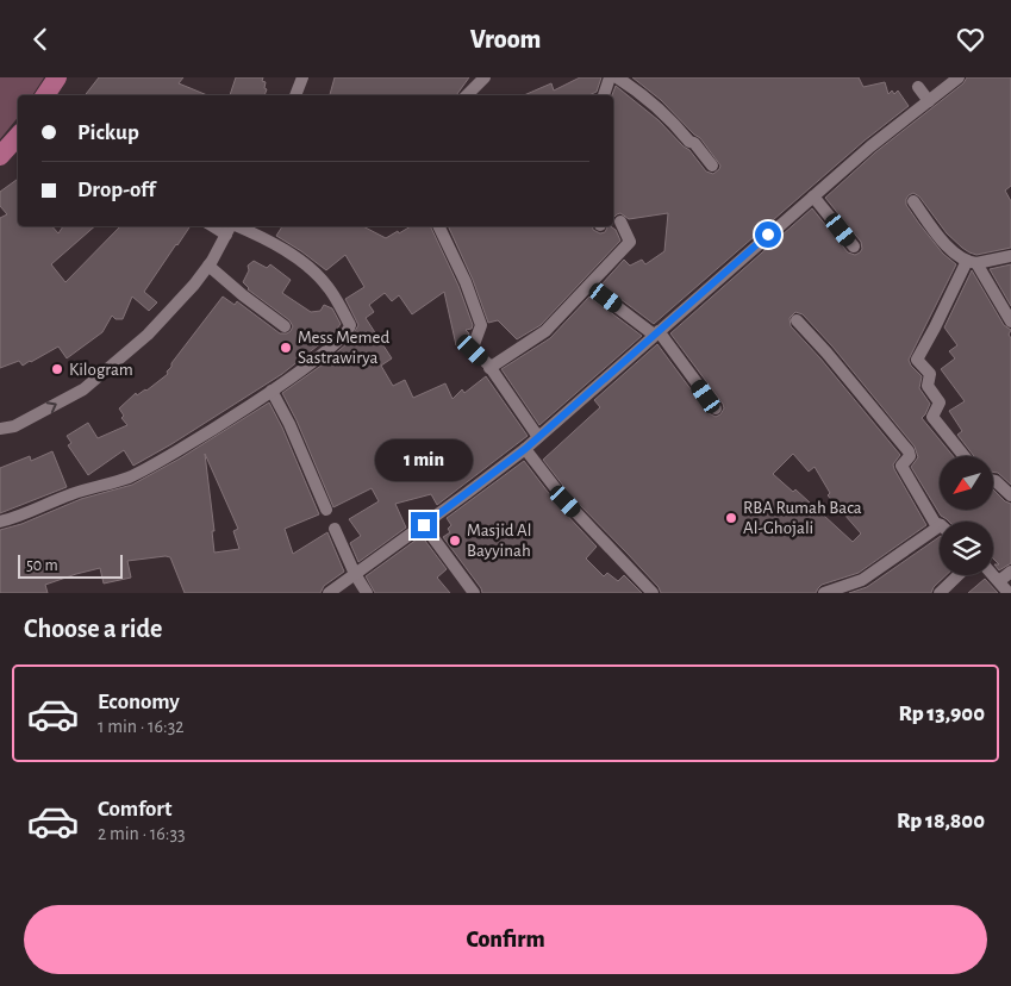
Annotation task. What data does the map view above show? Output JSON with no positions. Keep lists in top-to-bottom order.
{
  "places": [
    "Mess Memed Sastrawirya",
    "Kilogram",
    "RBA Rumah Baca Al-Ghojali",
    "Masjid Al Bayyinah"
  ],
  "scale_bar": "50 m",
  "north": "bottom left",
  "page": {
    "header": "Vroom",
    "banner": ["Pickup", "Drop-off"],
    "bubble": "1 min",
    "scale": "50 m",
    "heading": "Choose a ride",
    "list": [
      {
        "name": "Economy",
        "note": "1 min · 16:32",
        "value": "Rp 13,900"
      },
      {
        "name": "Comfort",
        "note": "2 min · 16:33",
        "value": "Rp 18,800"
      }
    ],
    "buttons": "Confirm"
  }
}
